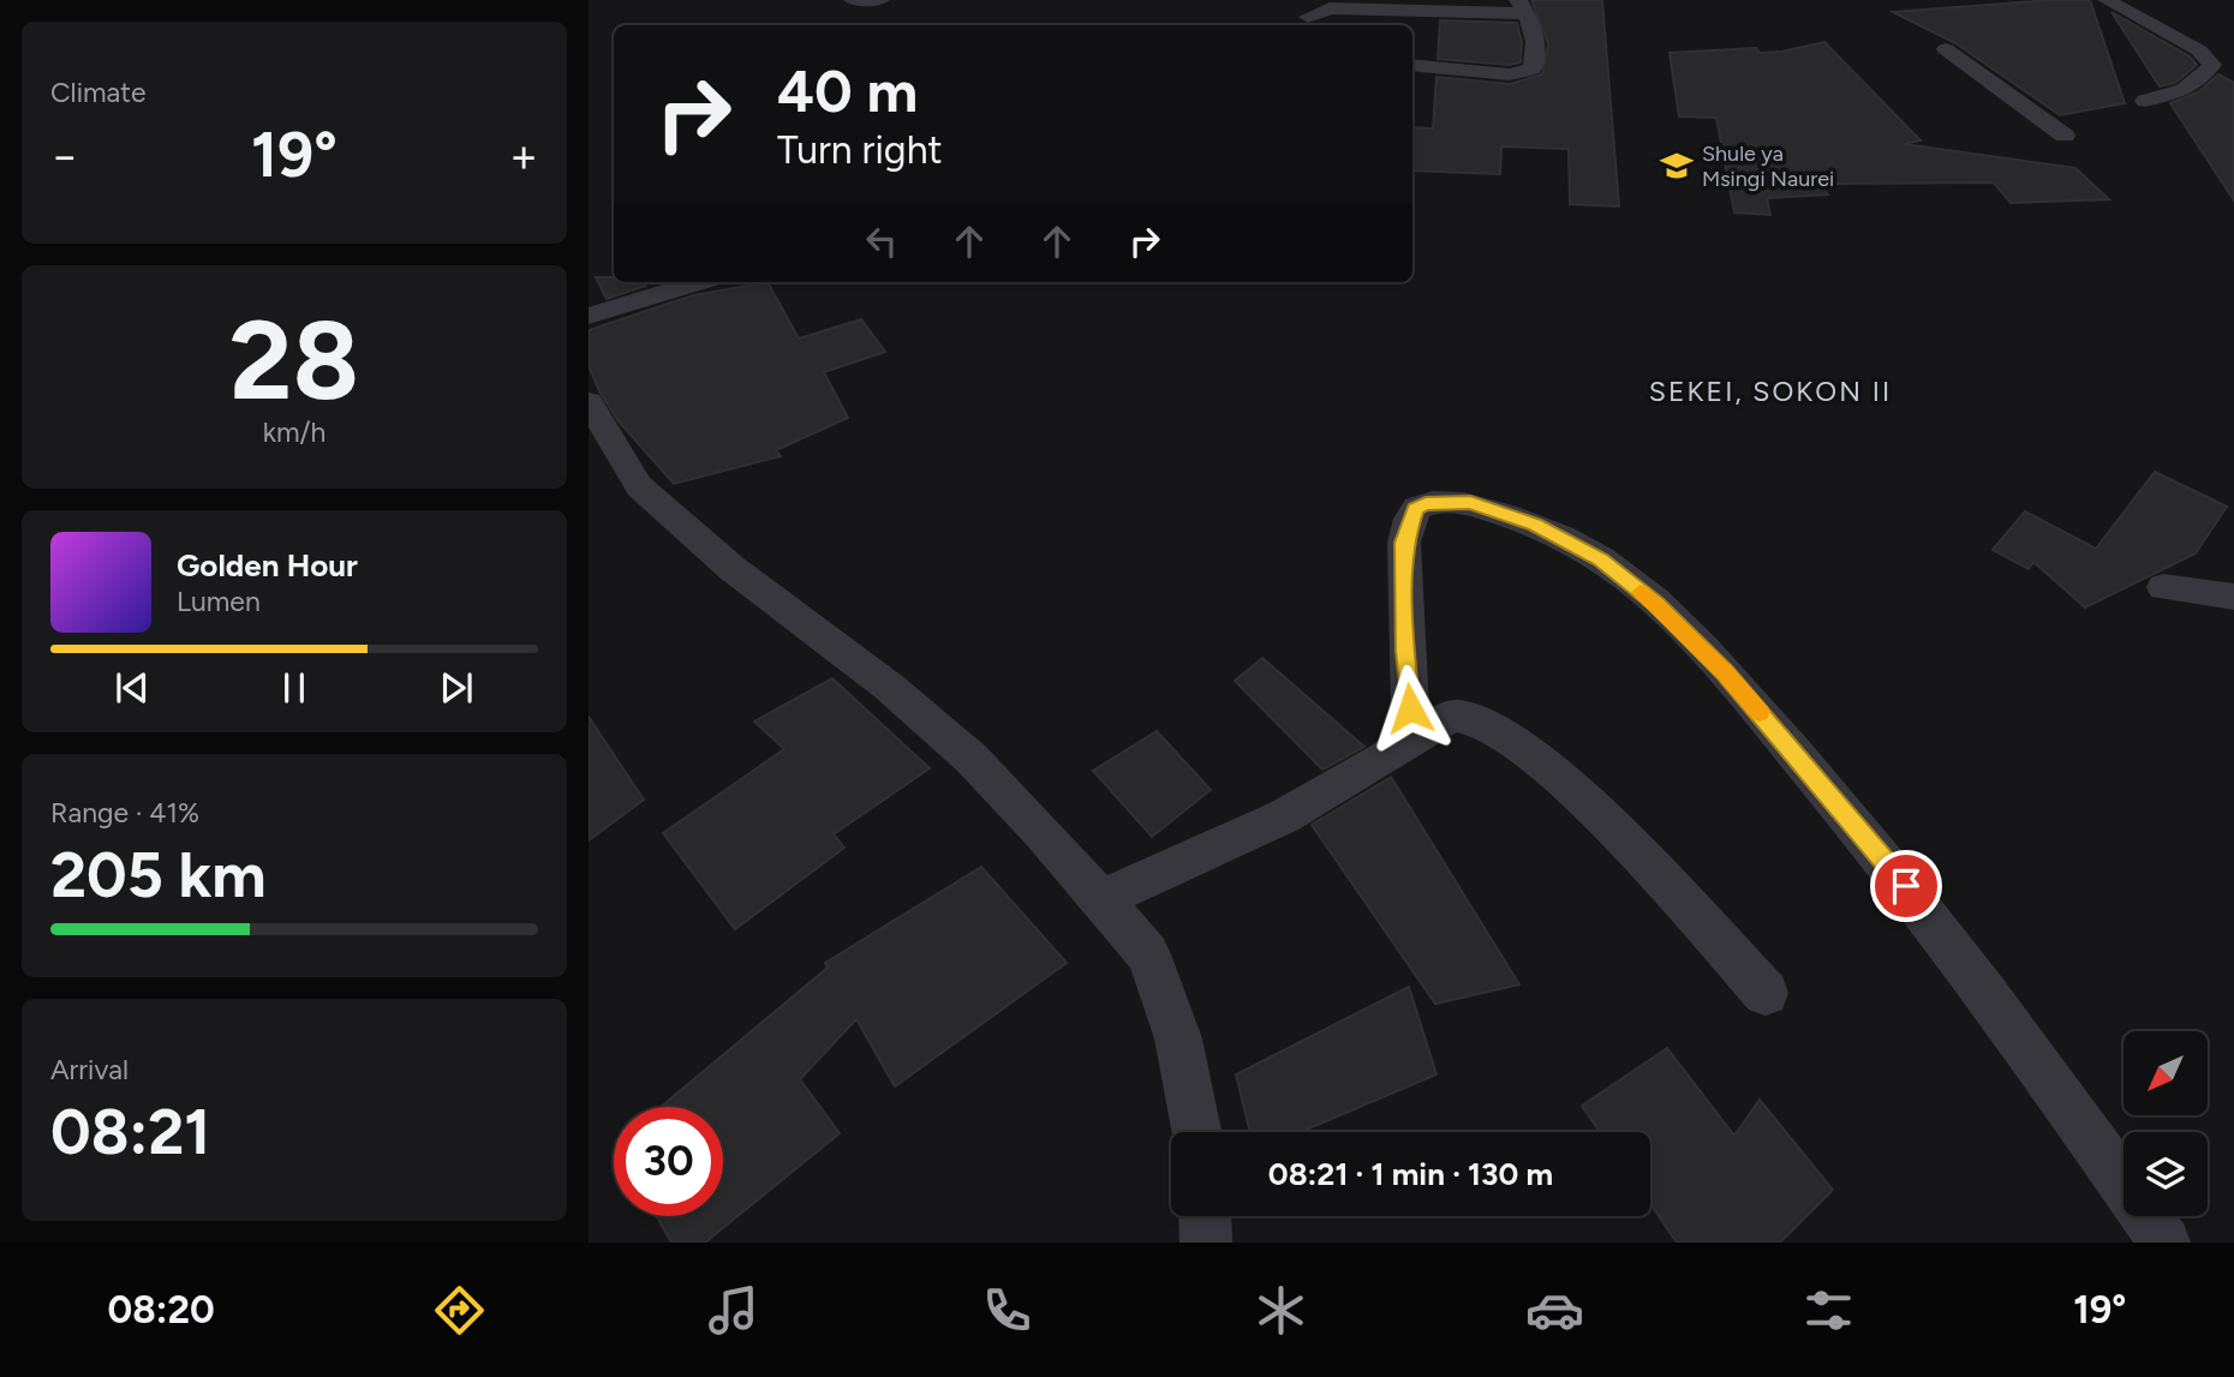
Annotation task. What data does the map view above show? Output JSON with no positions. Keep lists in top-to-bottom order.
{
  "districts": ["SEKEI, SOKON II"],
  "places": {
    "school or university": ["Shule ya Msingi Naurei"]
  },
  "north": "bottom left",
  "page": {
    "tile": [
      "Climate",
      ["28", "km/h"],
      ["Range · 41%", "205 km"],
      ["Arrival", "08:21"]
    ],
    "turn": ["40 m", "Turn right"],
    "heat": ["−", "19°", "+"],
    "song": ["Golden Hour", "Lumen"],
    "limit": "30",
    "trip": "08:21 · 1 min · 130 m",
    "tabs": ["08:20", "19°"]
  }
}
